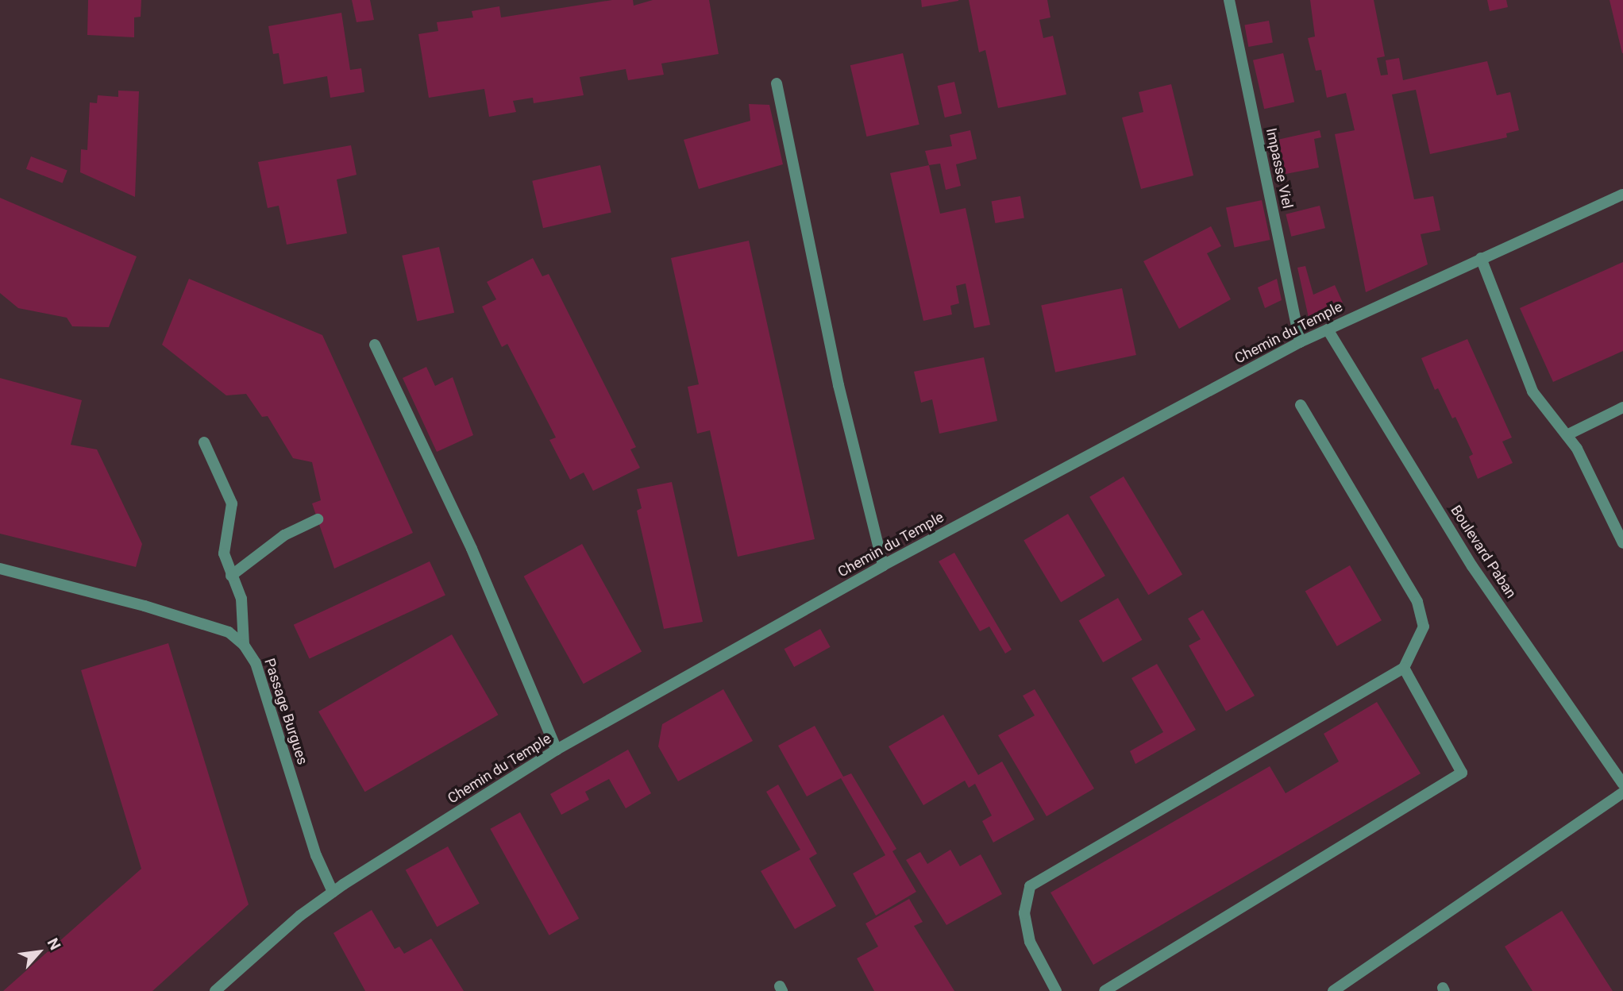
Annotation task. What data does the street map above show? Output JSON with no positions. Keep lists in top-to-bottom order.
{
  "streets": {
    "street": [
      "Impasse Viel",
      "Chemin du Temple",
      "Boulevard Paban",
      "Passage Burgues"
    ]
  },
  "crossings": [
    ["Impasse Viel", "Chemin du Temple"],
    ["Chemin du Temple", "Boulevard Paban"],
    ["Chemin du Temple", "Passage Burgues"]
  ],
  "north": "top right"
}
